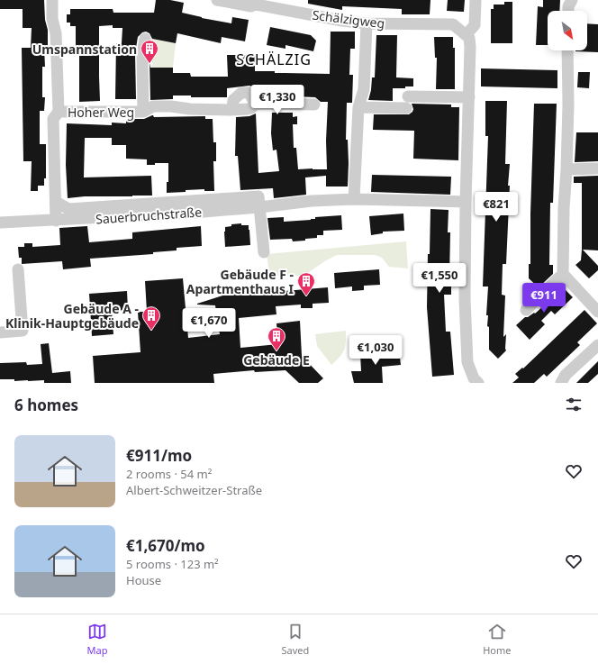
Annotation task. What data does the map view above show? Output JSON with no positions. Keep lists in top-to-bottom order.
{
  "streets": {
    "street": ["Schälzigweg", "Hoher Weg", "Sauerbruchstraße"]
  },
  "districts": ["SCHÄLZIG"],
  "places": {
    "building": [
      "Umspannstation",
      "Gebäude F - Apartmenthaus I",
      "Gebäude A - Klinik-Hauptgebäude",
      "Gebäude E"
    ]
  },
  "north": "bottom right",
  "page": {
    "price": [
      "€1,330",
      "€821",
      "€1,550",
      "€911",
      "€1,670",
      "€1,030"
    ],
    "heading": "6 homes",
    "list": [
      {
        "name": "€911/mo",
        "note": "2 rooms · 54 m² · Albert-Schweitzer-Straße"
      },
      {
        "name": "€1,670/mo",
        "note": "5 rooms · 123 m² · House"
      }
    ],
    "tabs": ["Map", "Saved", "Home"]
  }
}
